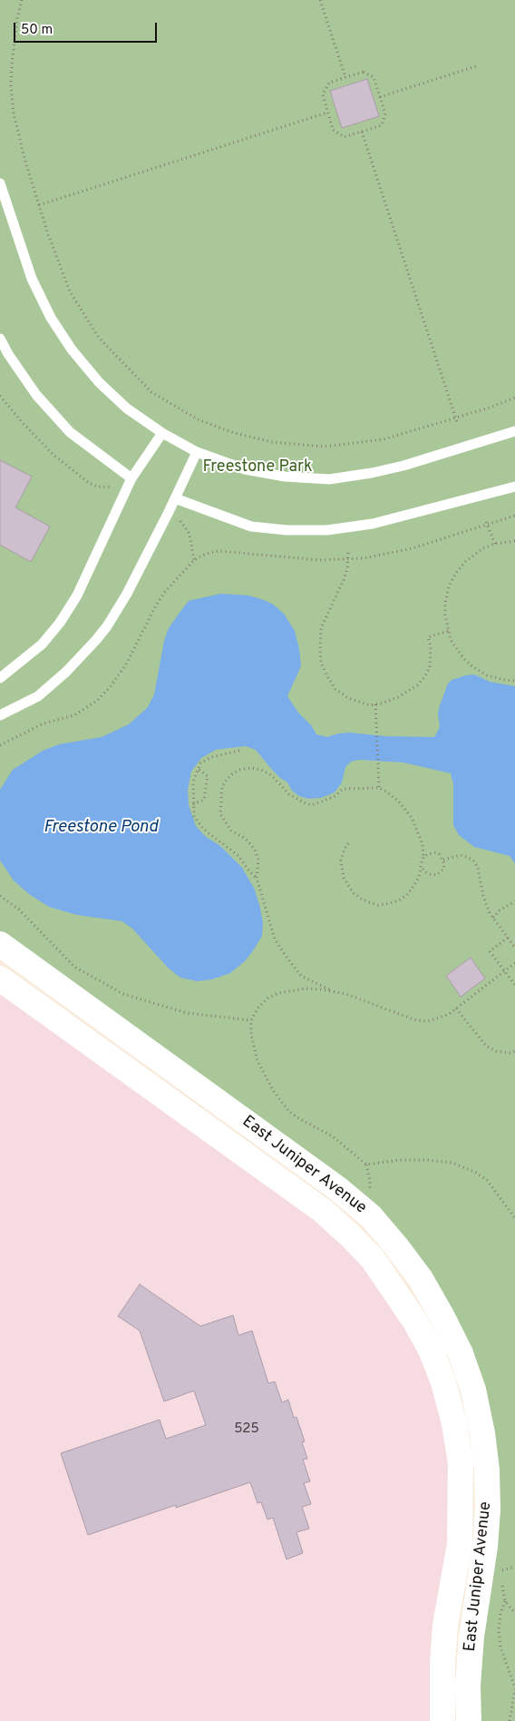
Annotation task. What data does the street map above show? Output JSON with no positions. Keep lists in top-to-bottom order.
{
  "streets": {
    "street": ["East Juniper Avenue"]
  },
  "water": ["Freestone Pond"],
  "parks": ["Freestone Park"],
  "house_numbers": ["525"],
  "scale_bar": "50 m"
}
